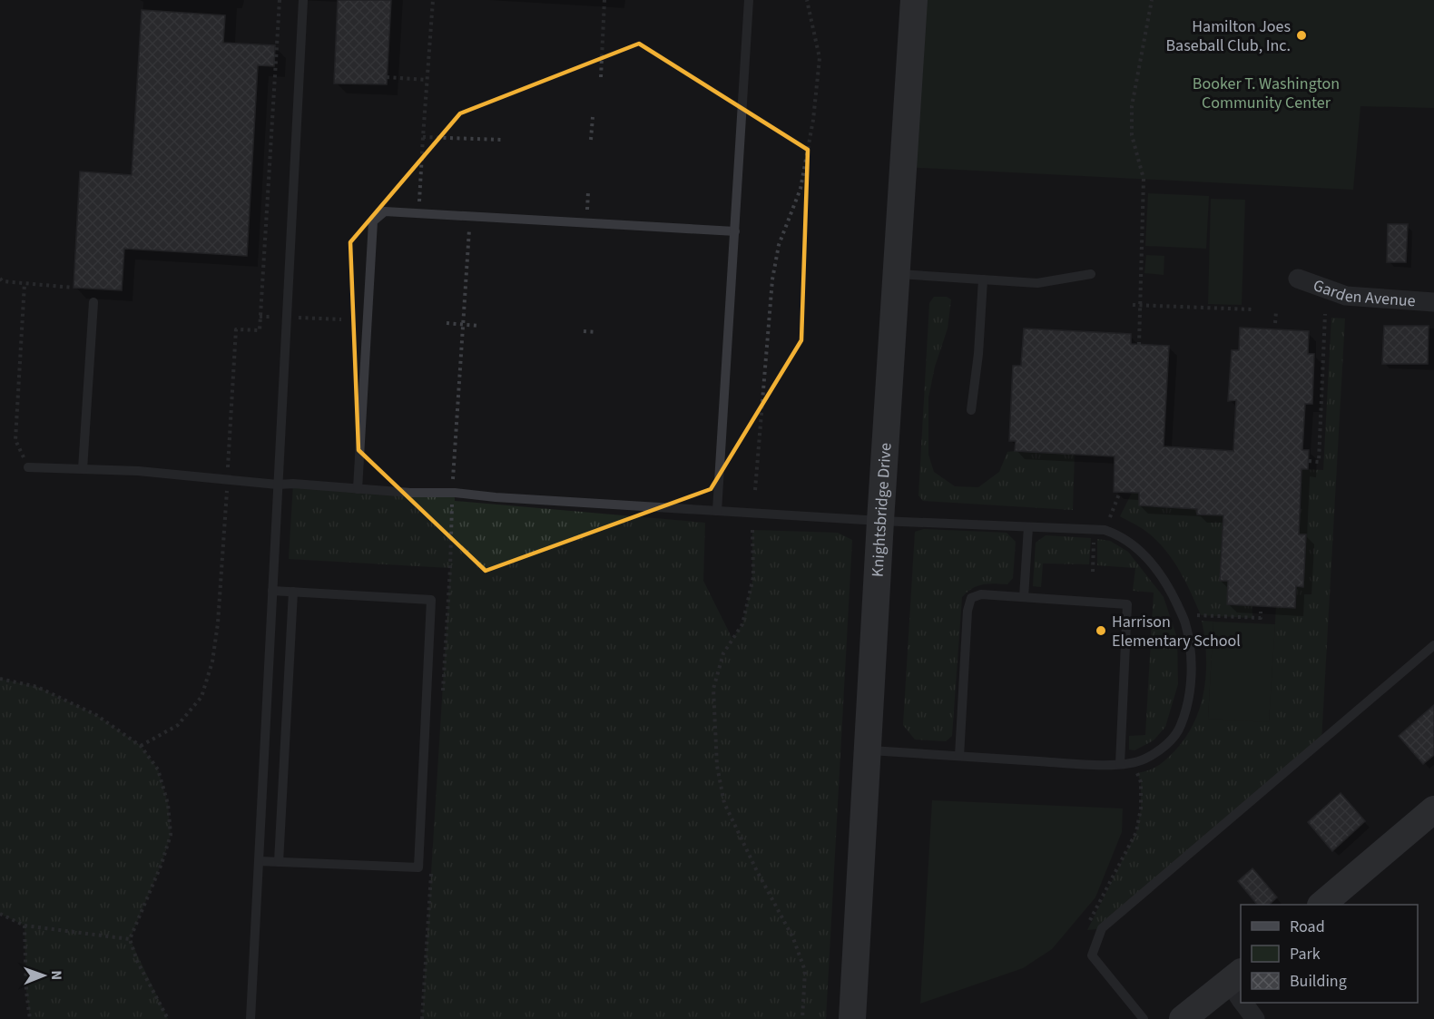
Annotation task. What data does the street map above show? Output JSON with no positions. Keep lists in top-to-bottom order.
{
  "streets": {
    "street": ["Garden Avenue", "Knightsbridge Drive"]
  },
  "parks": ["Booker T. Washington Community Center"],
  "places": ["Hamilton Joes Baseball Club, Inc.", "Harrison Elementary School"],
  "legend": ["Road", "Park", "Building"],
  "north": "right"
}
